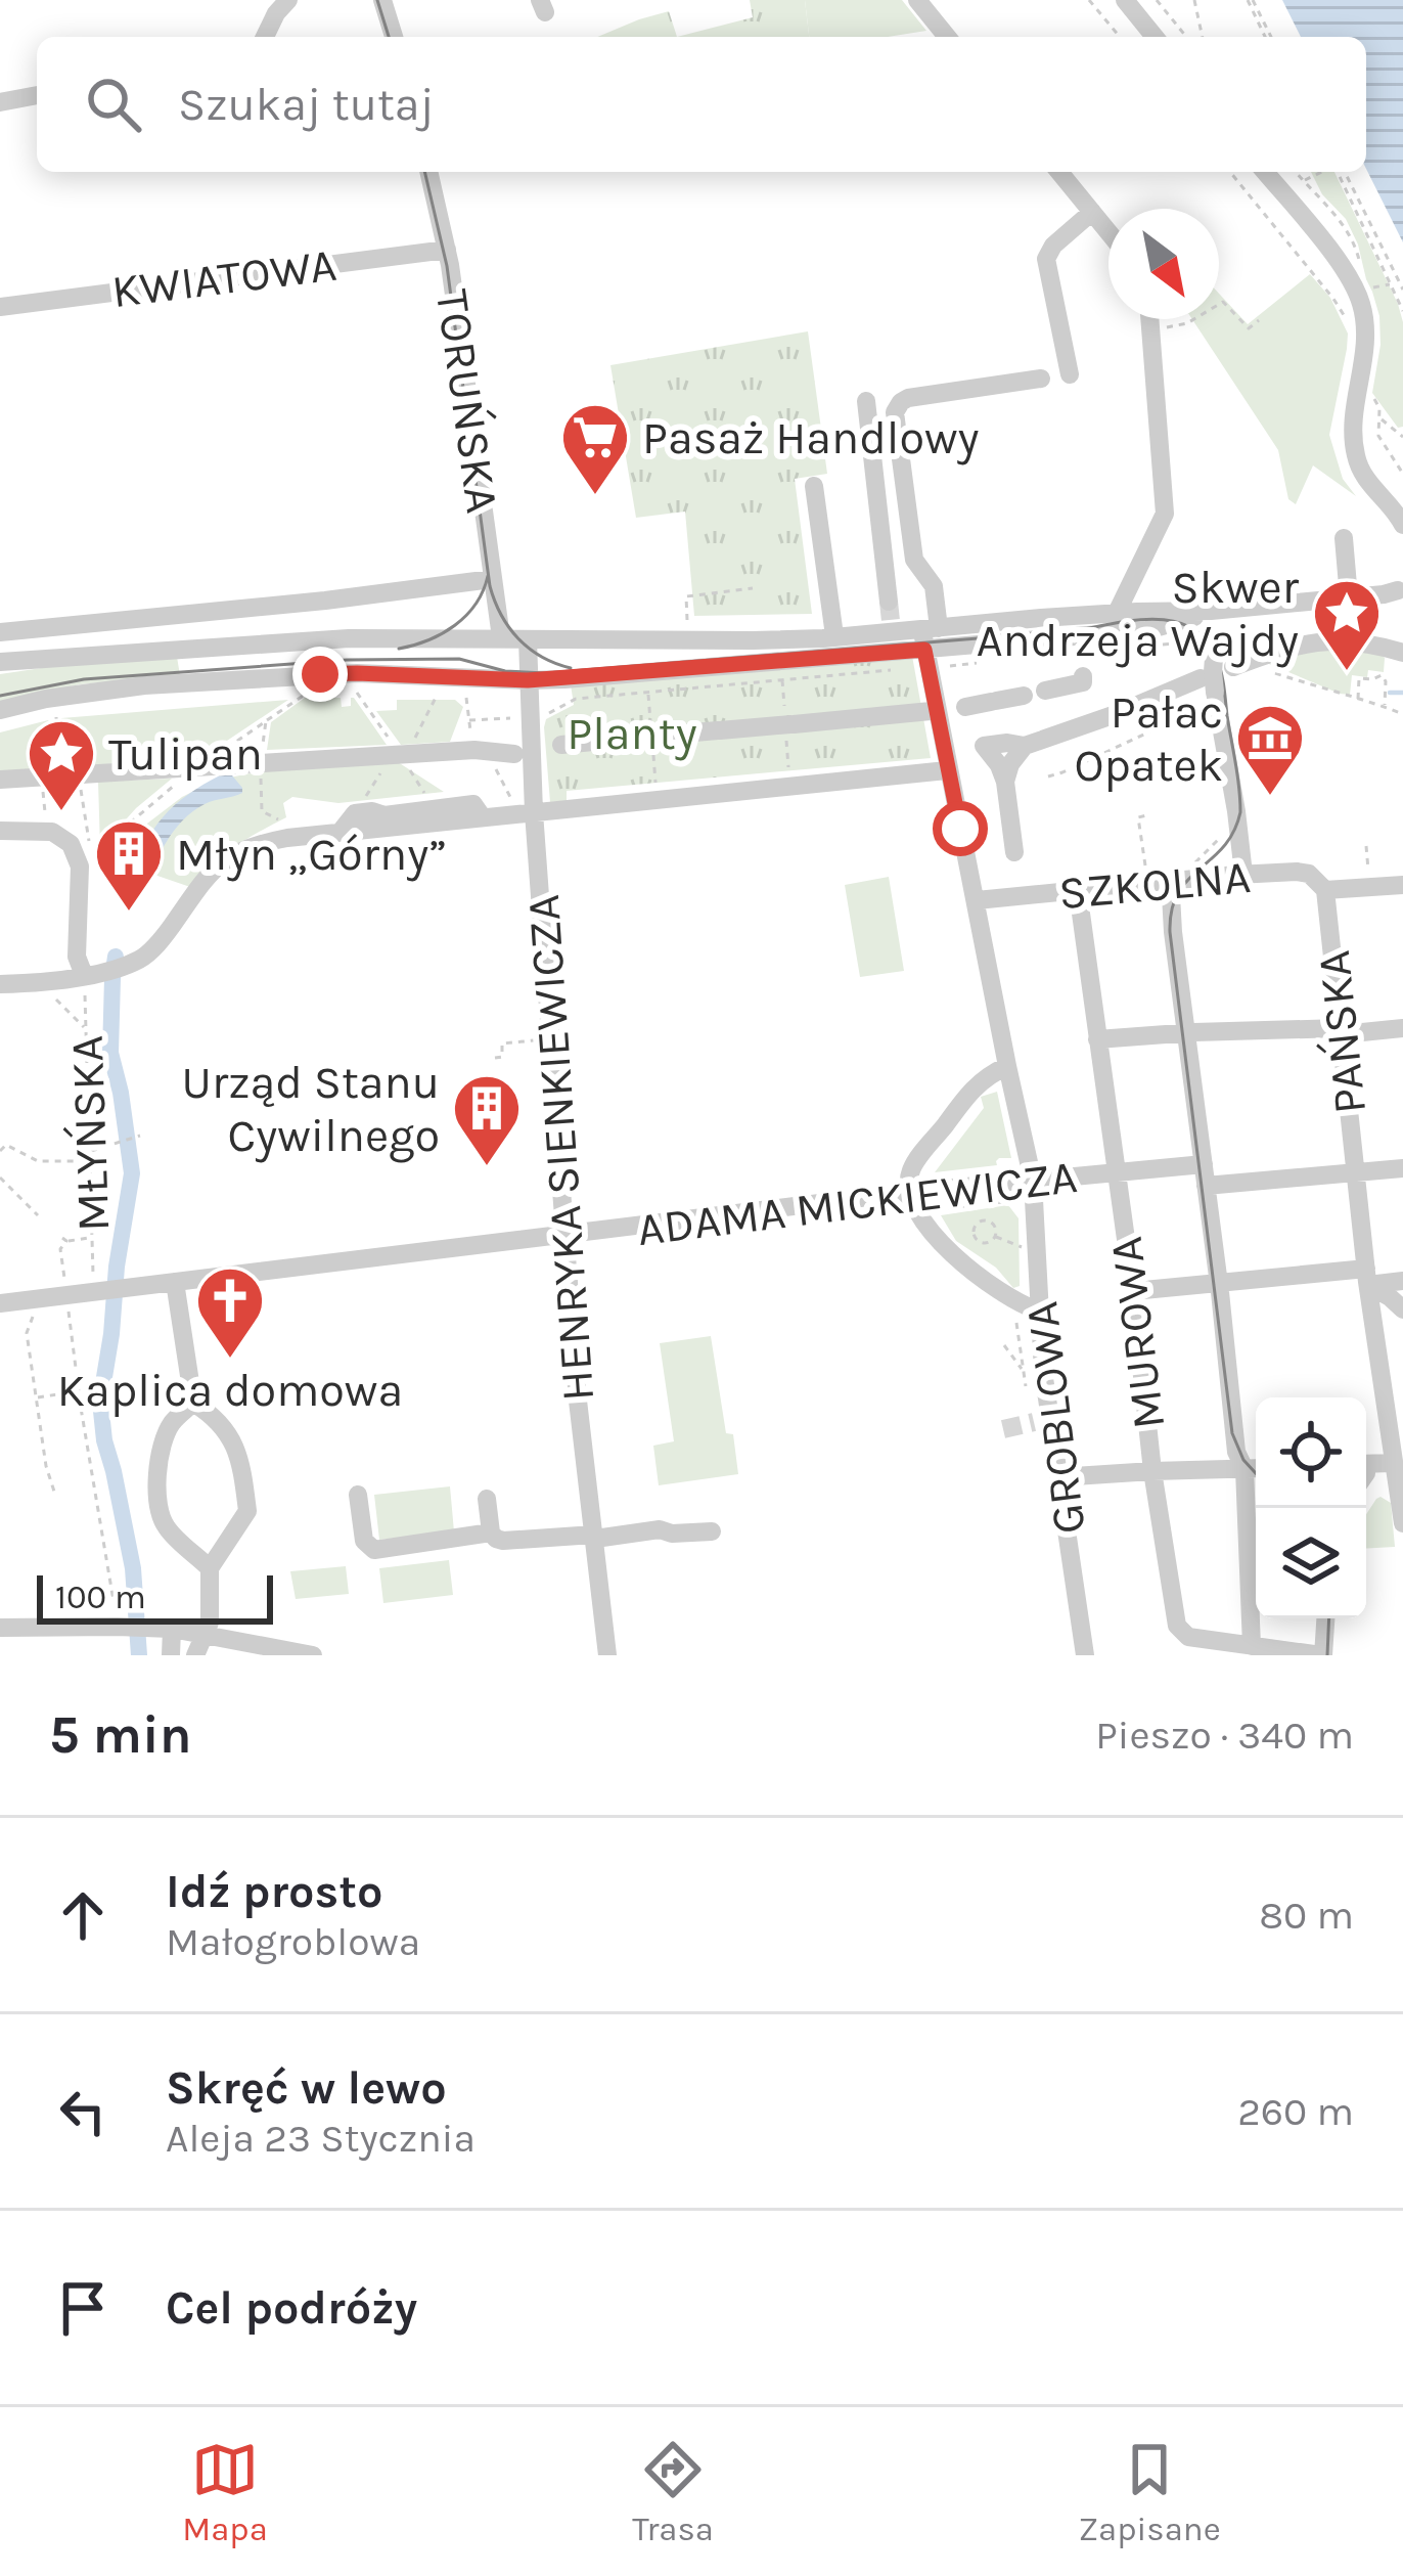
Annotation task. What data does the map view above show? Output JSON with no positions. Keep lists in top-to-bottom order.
{
  "streets": {
    "street": [
      "KWIATOWA",
      "TORUŃSKA",
      "SZKOLNA",
      "PAŃSKA",
      "HENRYKA SIENKIEWICZA",
      "ADAMA MICKIEWICZA",
      "MUROWA",
      "GROBLOWA"
    ],
    "path": ["MŁYŃSKA"]
  },
  "crossings": [
    ["KWIATOWA", "TORUŃSKA"],
    ["SZKOLNA", "PAŃSKA"],
    ["SZKOLNA", "MUROWA"],
    ["SZKOLNA", "GROBLOWA"],
    ["PAŃSKA", "ADAMA MICKIEWICZA"],
    ["MŁYŃSKA", "ADAMA MICKIEWICZA"],
    ["HENRYKA SIENKIEWICZA", "ADAMA MICKIEWICZA"],
    ["ADAMA MICKIEWICZA", "MUROWA"],
    ["ADAMA MICKIEWICZA", "GROBLOWA"]
  ],
  "parks": ["Planty"],
  "places": {
    "supermarket": ["Pasaż Handlowy"],
    "place": ["Skwer Andrzeja Wajdy", "Tulipan"],
    "museum": ["Pałac Opatek"],
    "building": ["Młyn „Górny”", "Urząd Stanu Cywilnego"],
    "church": ["Kaplica domowa"]
  },
  "scale_bar": "100 m",
  "north": "bottom right",
  "page": {
    "search": "Szukaj tutaj",
    "scale": "100 m",
    "heading": ["5 min", "Pieszo · 340 m"],
    "list": [
      ["Idź prosto", "Małogroblowa", "80 m"],
      ["Skręć w lewo", "Aleja 23 Stycznia", "260 m"],
      "Cel podróży"
    ],
    "nav": ["Mapa", "Trasa", "Zapisane"]
  }
}
